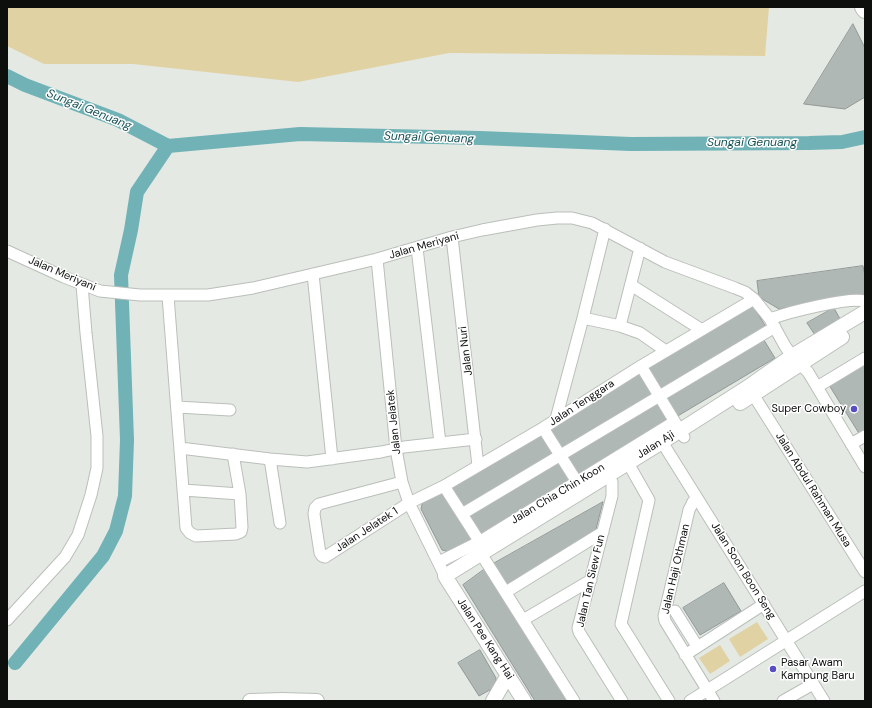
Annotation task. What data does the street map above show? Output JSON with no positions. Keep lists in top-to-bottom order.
{
  "streets": {
    "main road": ["Jalan Aji", "Jalan Pee Kang Hai"],
    "street": [
      "Jalan Meriyani",
      "Jalan Nuri",
      "Jalan Tenggara",
      "Jalan Jelatek",
      "Jalan Abdul Rahman Musa",
      "Jalan Chia Chin Koon",
      "Jalan Jelatek 1",
      "Jalan Haji Othman",
      "Jalan Soon Boon Seng",
      "Jalan Tan Siew Fun"
    ]
  },
  "crossings": [
    ["Jalan Meriyani", "Jalan Nuri"],
    ["Jalan Meriyani", "Jalan Tenggara"],
    ["Jalan Meriyani", "Jalan Jelatek"],
    ["Jalan Meriyani", "Jalan Aji"],
    ["Jalan Nuri", "Jalan Tenggara"],
    ["Jalan Tenggara", "Jalan Jelatek"],
    ["Jalan Tenggara", "Jalan Jelatek 1"],
    ["Jalan Jelatek", "Jalan Aji"],
    ["Jalan Jelatek", "Jalan Chia Chin Koon"],
    ["Jalan Jelatek", "Jalan Jelatek 1"],
    ["Jalan Jelatek", "Jalan Pee Kang Hai"],
    ["Jalan Aji", "Jalan Abdul Rahman Musa"],
    ["Jalan Aji", "Jalan Chia Chin Koon"],
    ["Jalan Aji", "Jalan Soon Boon Seng"],
    ["Jalan Aji", "Jalan Tan Siew Fun"],
    ["Jalan Aji", "Jalan Pee Kang Hai"],
    ["Jalan Haji Othman", "Jalan Soon Boon Seng"]
  ],
  "water": ["Sungai Genuang"],
  "places": ["Super Cowboy", "Pasar Awam Kampung Baru"]
}
